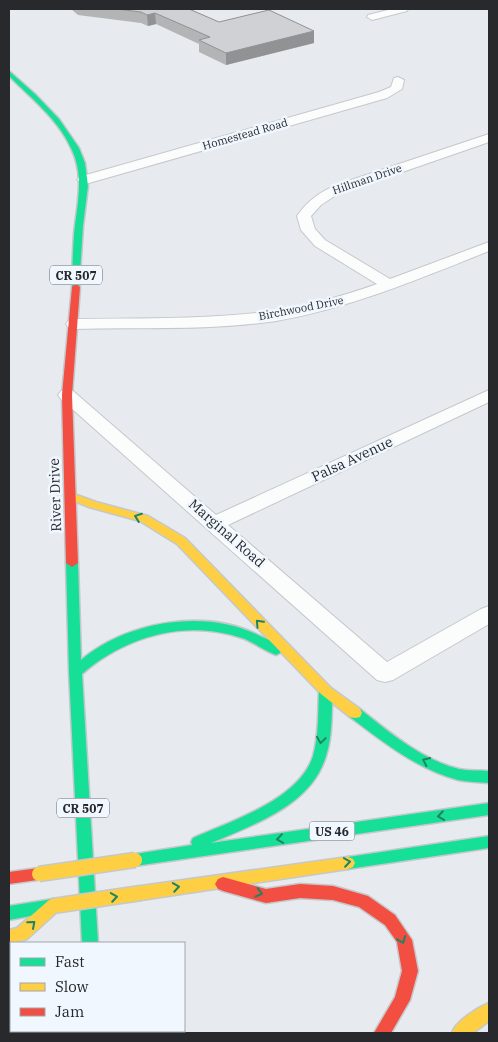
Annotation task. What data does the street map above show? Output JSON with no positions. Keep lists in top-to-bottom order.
{
  "streets": {
    "main road": ["CR 507", "River Drive", "US 46"],
    "street": [
      "Homestead Road",
      "Hillman Drive",
      "Birchwood Drive",
      "Palsa Avenue",
      "Marginal Road"
    ]
  },
  "crossings": [
    ["Homestead Road", "River Drive"],
    ["Hillman Drive", "Birchwood Drive"],
    ["Birchwood Drive", "River Drive"],
    ["Palsa Avenue", "Marginal Road"],
    ["River Drive", "Marginal Road"]
  ],
  "legend": ["Fast", "Slow", "Jam"]
}
